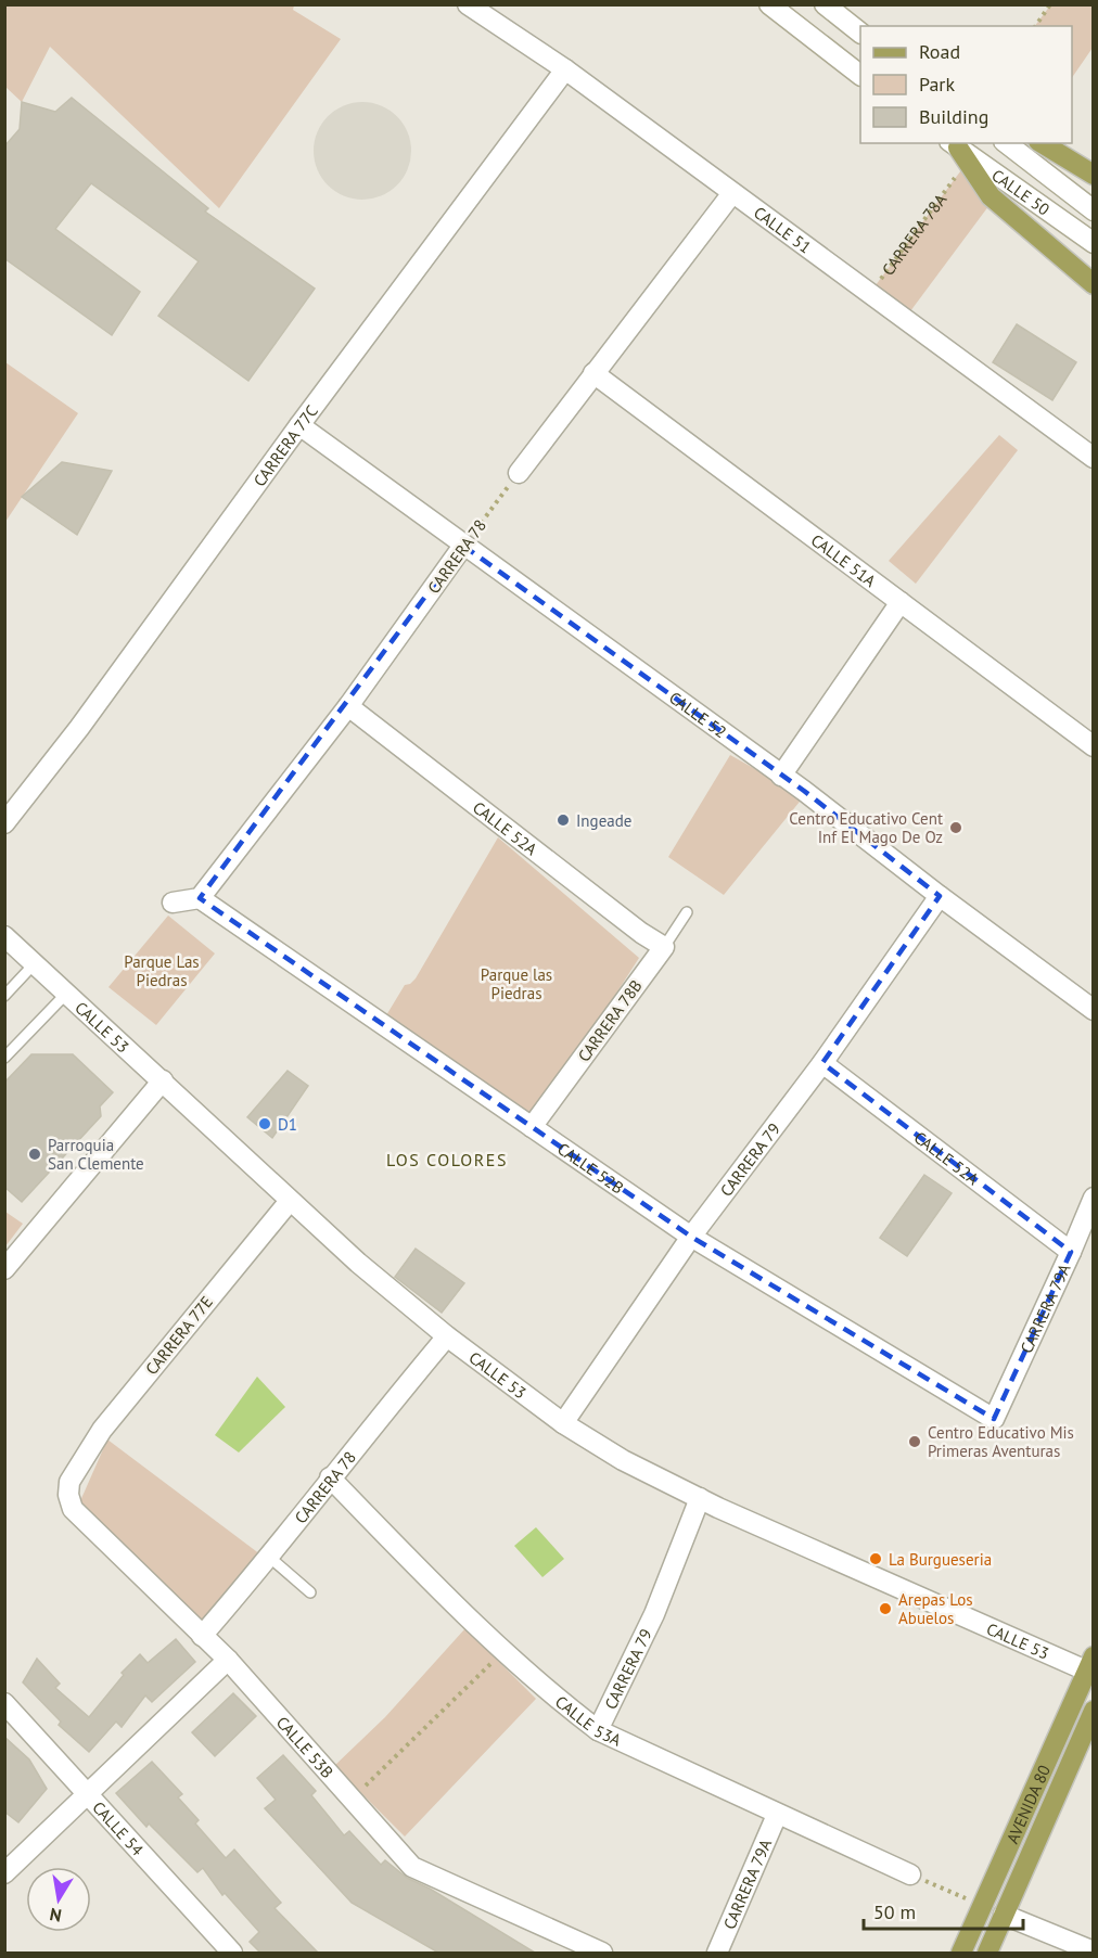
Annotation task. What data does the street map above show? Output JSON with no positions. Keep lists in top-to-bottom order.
{
  "streets": {
    "main road": ["AVENIDA 80"],
    "street": [
      "CALLE 50",
      "CALLE 51",
      "CARRERA 77C",
      "CARRERA 78",
      "CALLE 51A",
      "CALLE 52",
      "CALLE 52A",
      "CARRERA 78B",
      "CALLE 53",
      "CARRERA 79",
      "CALLE 52B",
      "CARRERA 79A",
      "CARRERA 77E",
      "CALLE 53A",
      "CALLE 53B",
      "CALLE 54"
    ],
    "path": ["CARRERA 78A"]
  },
  "crossings": [
    ["CALLE 51", "CARRERA 78A"],
    ["CALLE 51", "CARRERA 77C"],
    ["CARRERA 77C", "CALLE 52"],
    ["CARRERA 78", "CALLE 52"],
    ["CARRERA 78", "CALLE 52A"],
    ["CARRERA 78", "CALLE 53"],
    ["CARRERA 78", "CALLE 52B"],
    ["CARRERA 78", "CALLE 53A"],
    ["CARRERA 78", "CALLE 53B"],
    ["CALLE 52", "CARRERA 79"],
    ["CALLE 52A", "CARRERA 78B"],
    ["CALLE 52A", "CARRERA 79"],
    ["CALLE 52A", "CARRERA 79A"],
    ["CARRERA 78B", "CALLE 52B"],
    ["CALLE 53", "CARRERA 79"],
    ["CALLE 53", "CARRERA 77E"],
    ["CALLE 53", "AVENIDA 80"],
    ["CARRERA 79", "CALLE 52B"],
    ["CARRERA 79", "CALLE 53A"],
    ["CALLE 52B", "CARRERA 79A"],
    ["CARRERA 79A", "CALLE 53A"],
    ["CARRERA 77E", "CALLE 53B"]
  ],
  "districts": ["LOS COLORES"],
  "parks": ["Parque Las Piedras", "Parque las Piedras"],
  "places": [
    "Ingeade",
    "Centro Educativo Cent Inf El Mago De Oz",
    "D1",
    "Parroquia San Clemente",
    "Centro Educativo Mis Primeras Aventuras",
    "La Burgueseria",
    "Arepas Los Abuelos"
  ],
  "legend": ["Road", "Park", "Building"],
  "scale_bar": "50 m",
  "north": "bottom"
}
